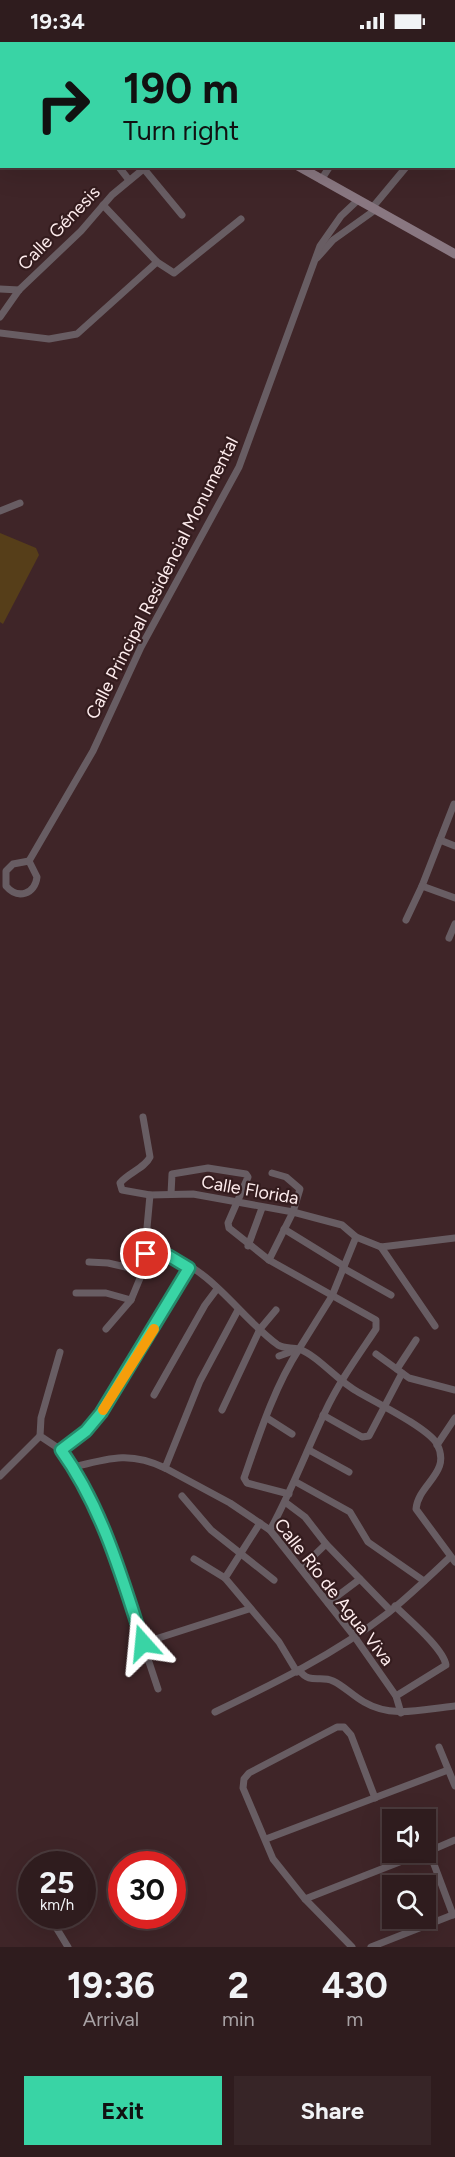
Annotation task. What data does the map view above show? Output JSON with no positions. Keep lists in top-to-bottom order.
{
  "streets": {
    "street": [
      "Calle Génesis",
      "Calle Principal Residencial Monumental",
      "Calle Florida",
      "Calle Río de Agua Viva"
    ]
  },
  "page": {
    "status": "19:34",
    "turn": ["190 m", "Turn right"],
    "speed": "25 km/h",
    "limit": "30",
    "eta": [
      "19:36",
      "Arrival",
      "2",
      "min",
      "430",
      "m"
    ],
    "buttons": ["Exit", "Share"]
  }
}
